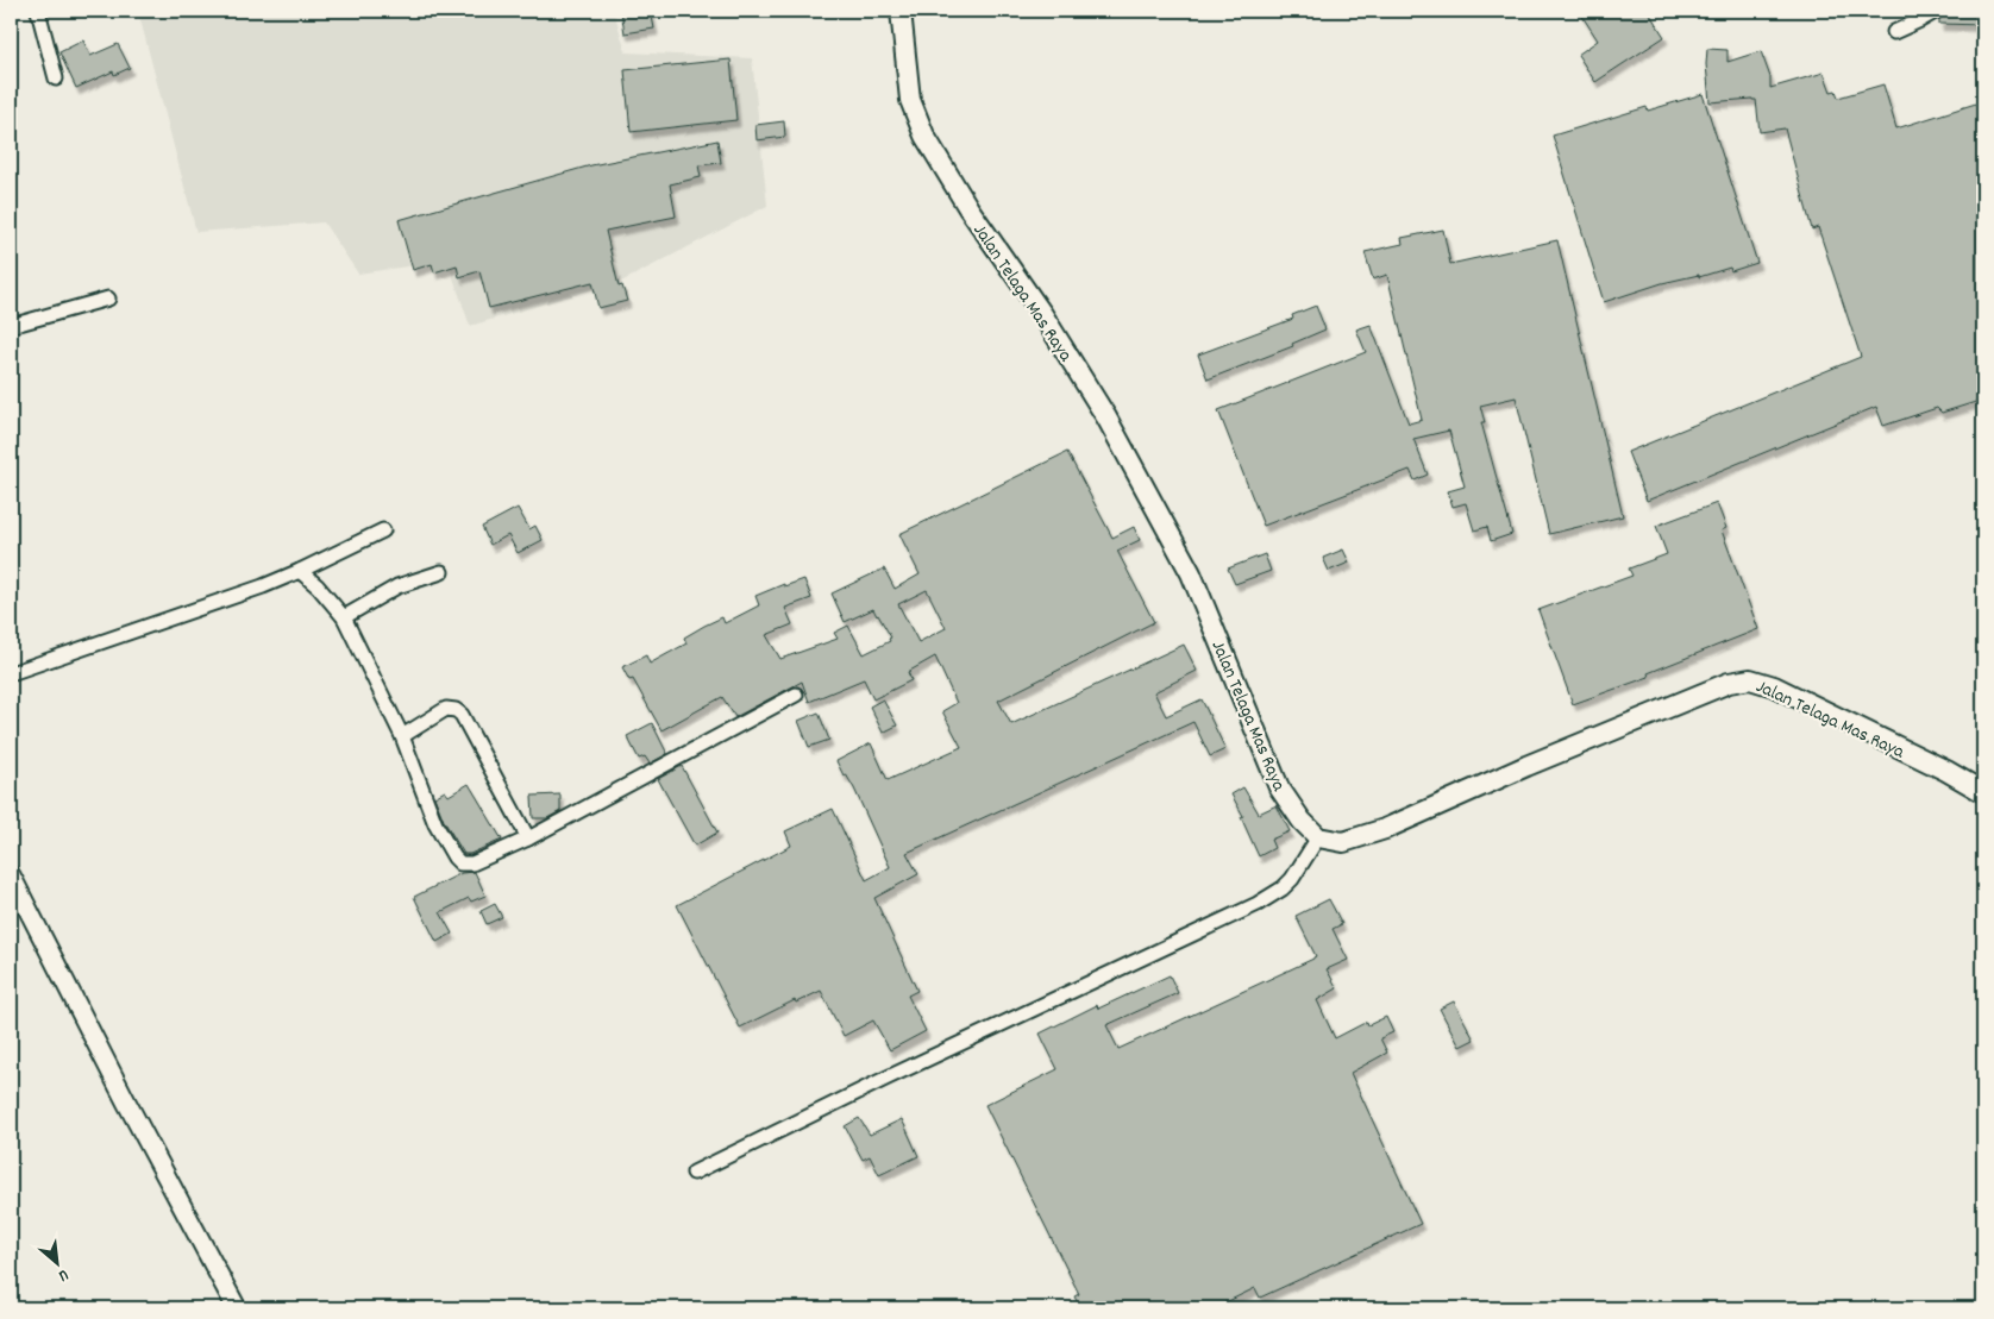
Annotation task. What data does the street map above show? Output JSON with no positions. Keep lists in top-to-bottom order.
{
  "streets": {
    "main road": ["Jalan Telaga Mas Raya"]
  },
  "north": "bottom right"
}
